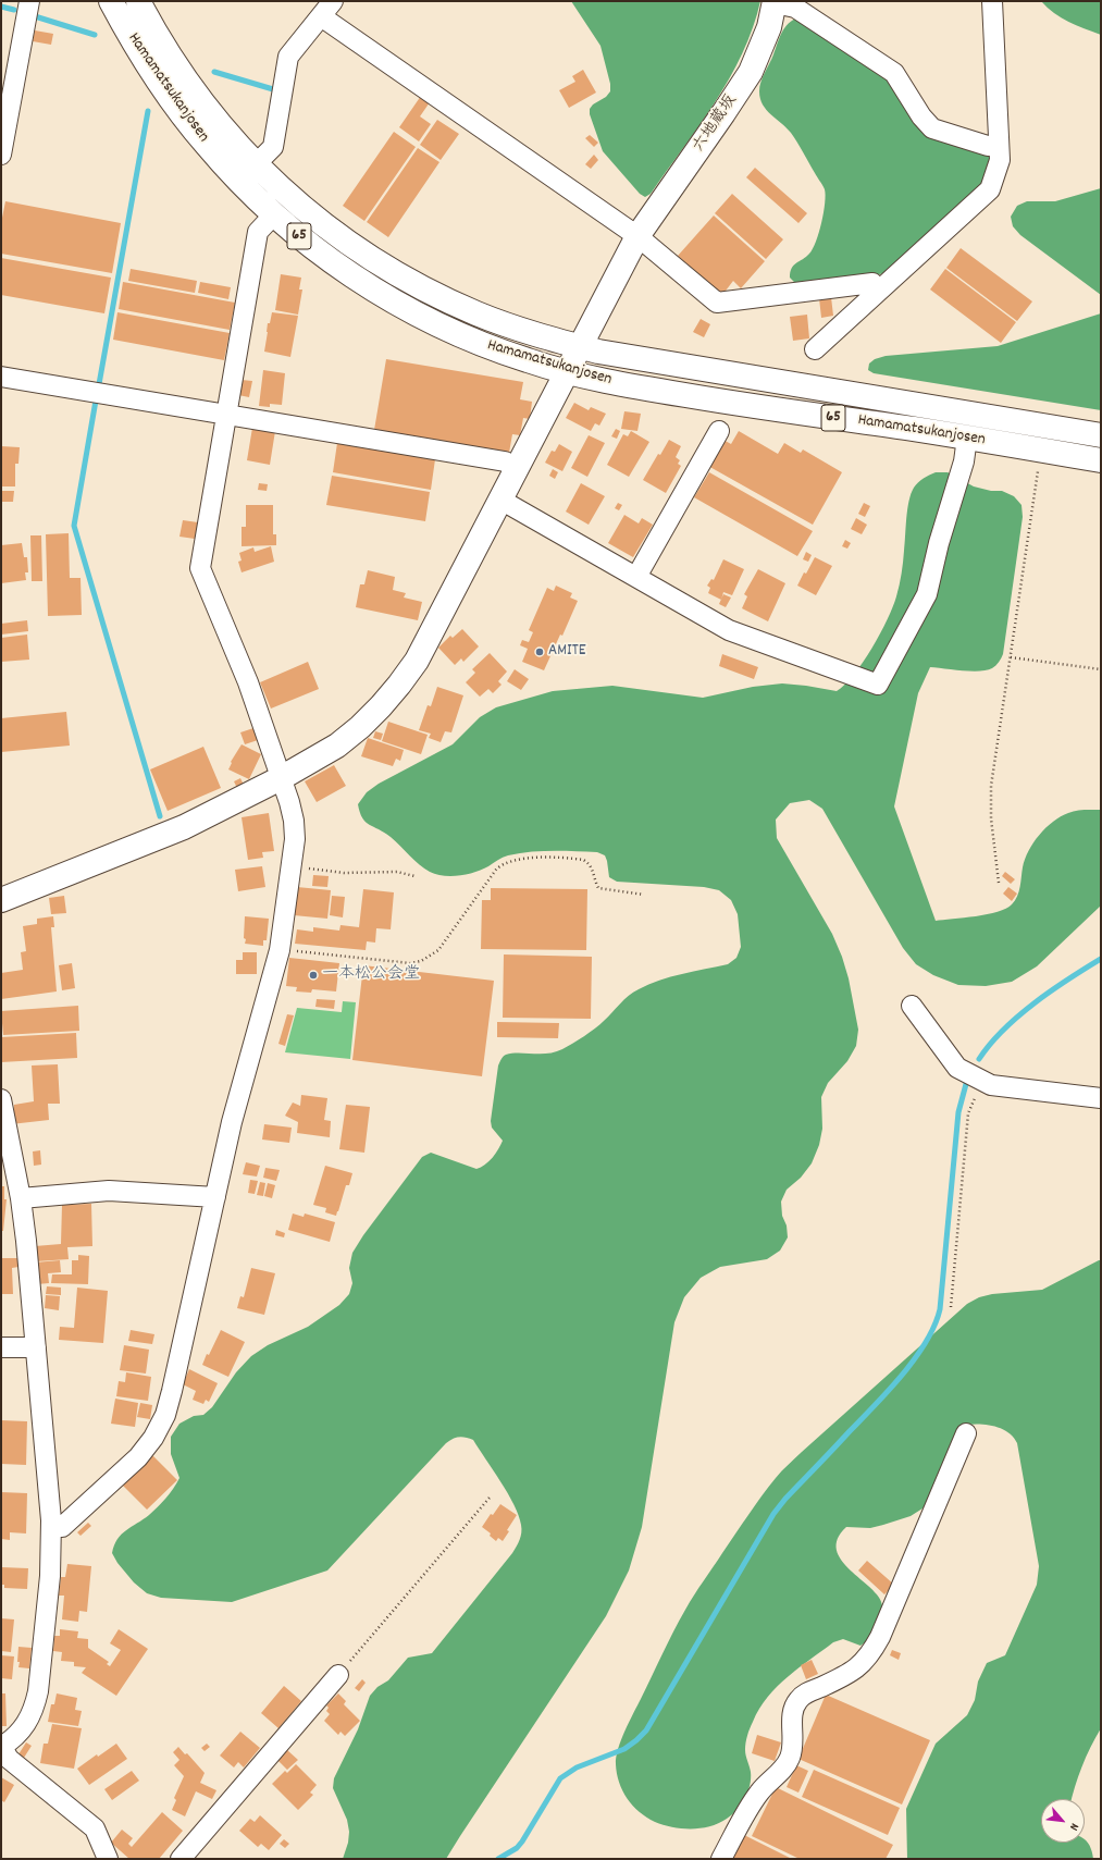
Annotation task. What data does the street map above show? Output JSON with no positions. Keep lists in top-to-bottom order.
{
  "streets": {
    "main road": ["Hamamatsukanjosen", "六地蔵坂", "65"]
  },
  "crossings": [
    ["Hamamatsukanjosen", "六地蔵坂"]
  ],
  "places": ["AMITE", "一本松公会堂"],
  "north": "bottom right"
}
